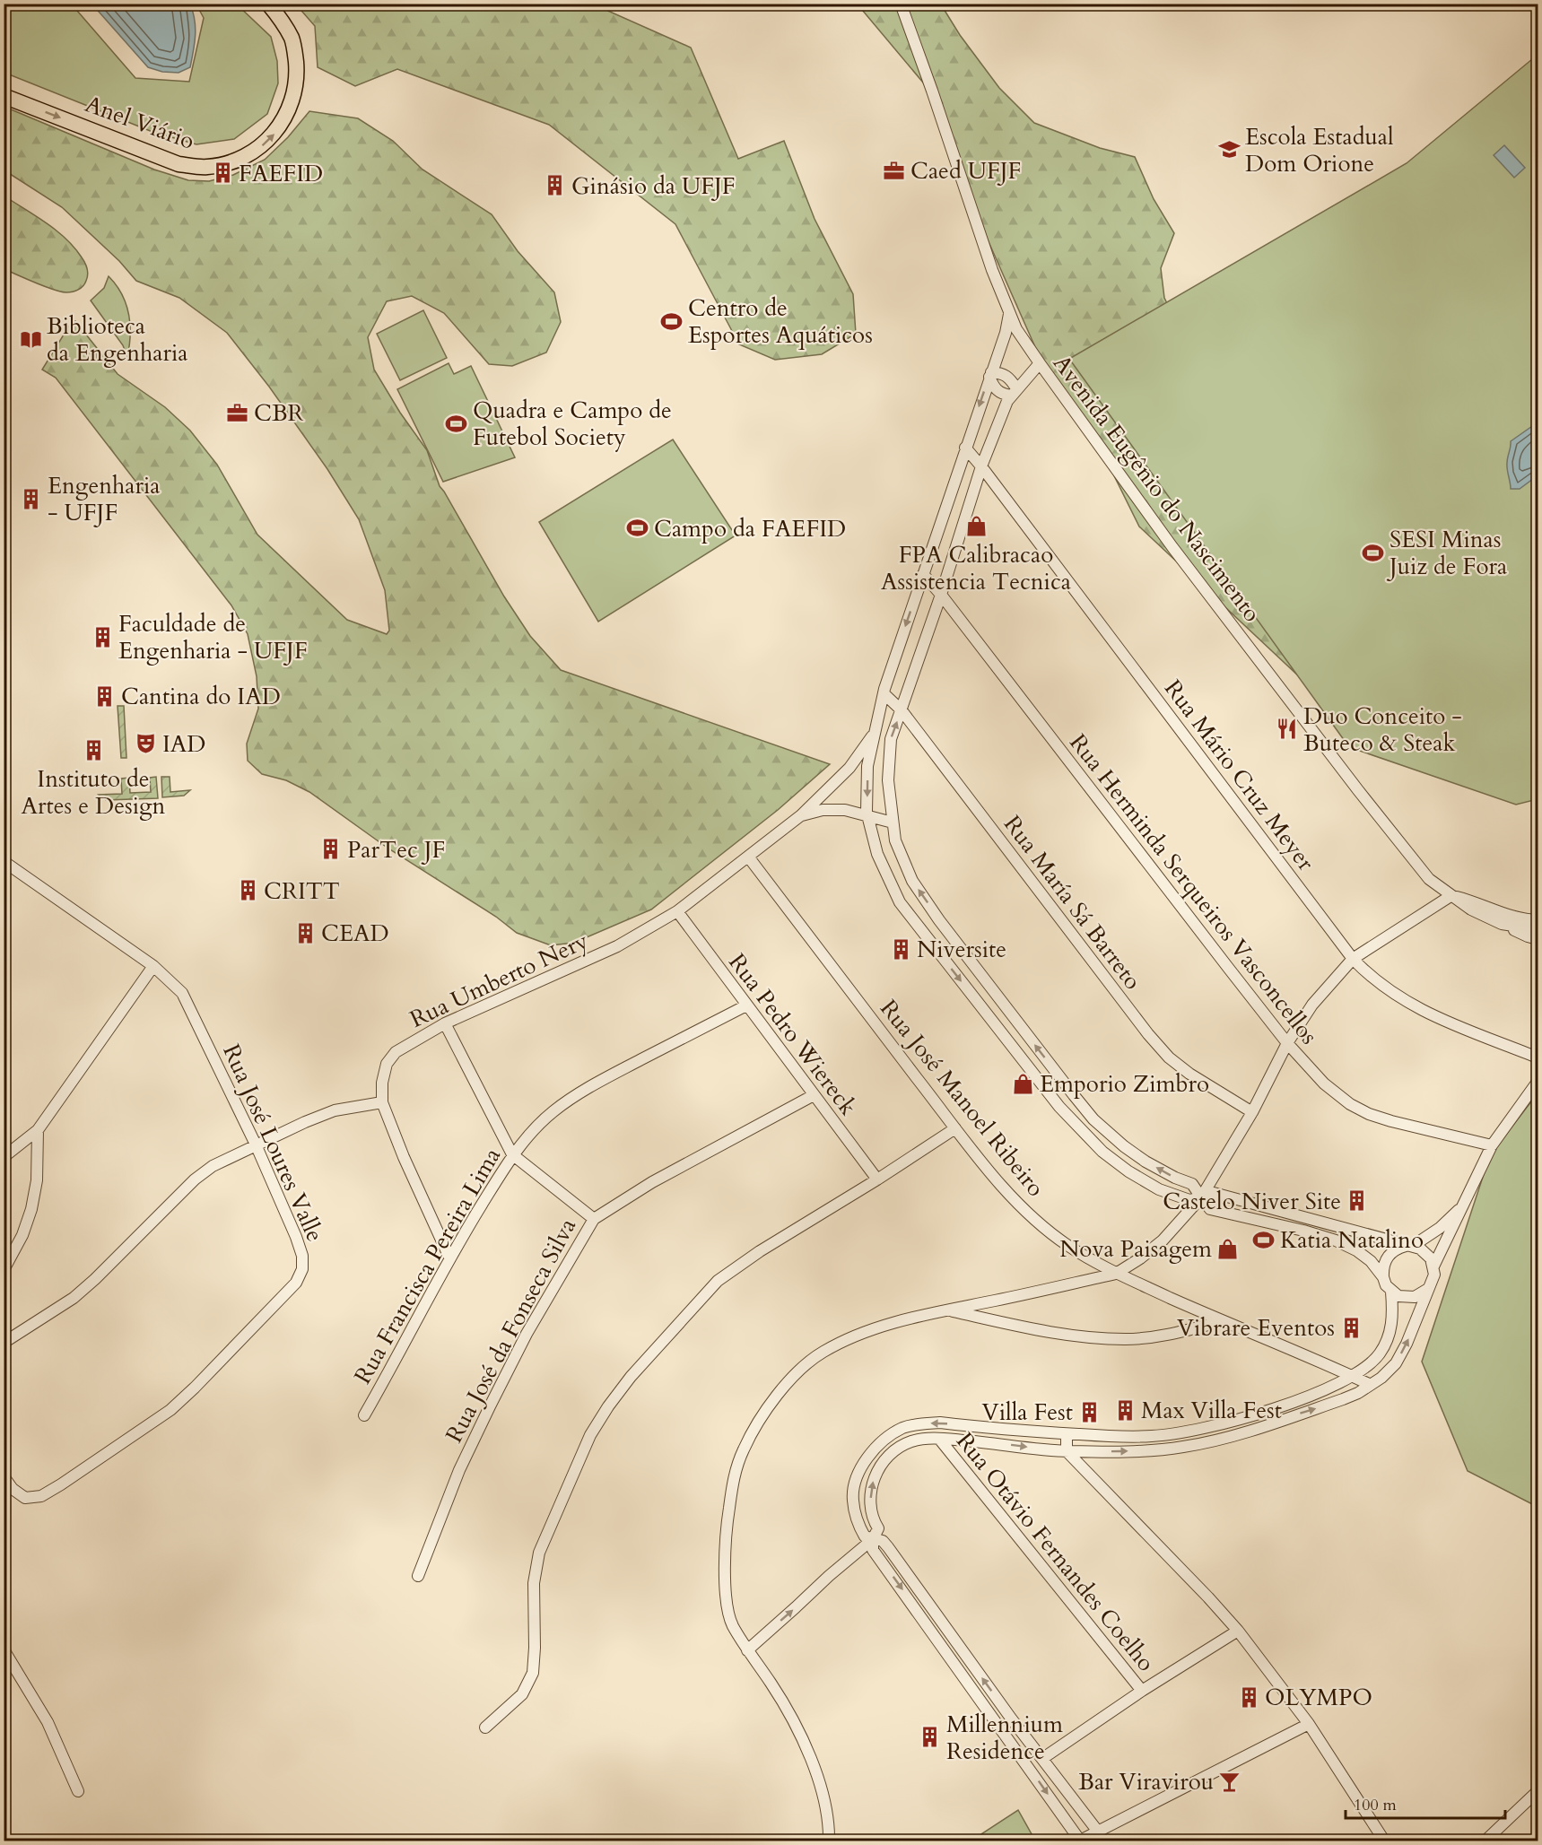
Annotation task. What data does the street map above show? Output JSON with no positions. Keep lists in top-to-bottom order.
{
  "streets": {
    "main road": ["Anel Viário"],
    "street": [
      "Avenida Eugênio do Nascimento",
      "Rua Mário Cruz Meyer",
      "Rua Herminda Serqueiros Vasconcellos",
      "Rua María Sá Barreto",
      "Rua Umberto Nery",
      "Rua Pedro Wiereck",
      "Rua José Manoel Ribeiro",
      "Rua José Loures Valle",
      "Rua Francisca Pereira Lima",
      "Rua José da Fonseca Silva",
      "Rua Otávio Fernandes Coelho"
    ]
  },
  "crossings": [
    ["Rua Umberto Nery", "Rua Pedro Wiereck"],
    ["Rua Umberto Nery", "Rua José Manoel Ribeiro"],
    ["Rua Umberto Nery", "Rua Francisca Pereira Lima"],
    ["Rua Pedro Wiereck", "Rua Francisca Pereira Lima"],
    ["Rua Pedro Wiereck", "Rua José da Fonseca Silva"]
  ],
  "places": {
    "school or university": ["Escola Estadual Dom Orione"],
    "office": ["Caed UFJF", "CBR"],
    "building": [
      "FAEFID",
      "Ginásio da UFJF",
      "Engenharia - UFJF",
      "Faculdade de Engenharia - UFJF",
      "Cantina do IAD",
      "Instituto de Artes e Design",
      "ParTec JF",
      "CRITT",
      "CEAD",
      "Niversite",
      "Castelo Niver Site",
      "Vibrare Eventos",
      "Max Villa Fest",
      "Villa Fest",
      "OLYMPO",
      "Millennium Residence"
    ],
    "sports": [
      "Centro de Esportes Aquáticos",
      "Quadra e Campo de Futebol Society",
      "Campo da FAEFID",
      "SESI Minas Juiz de Fora",
      "Katia Natalino"
    ],
    "library": ["Biblioteca da Engenharia"],
    "shop": ["FPA Calibracao Assistencia Tecnica", "Emporio Zimbro", "Nova Paisagem"],
    "restaurant": ["Duo Conceito - Buteco & Steak"],
    "theatre": ["IAD"],
    "bar": ["Bar Viravirou"]
  },
  "scale_bar": "100 m"
}
